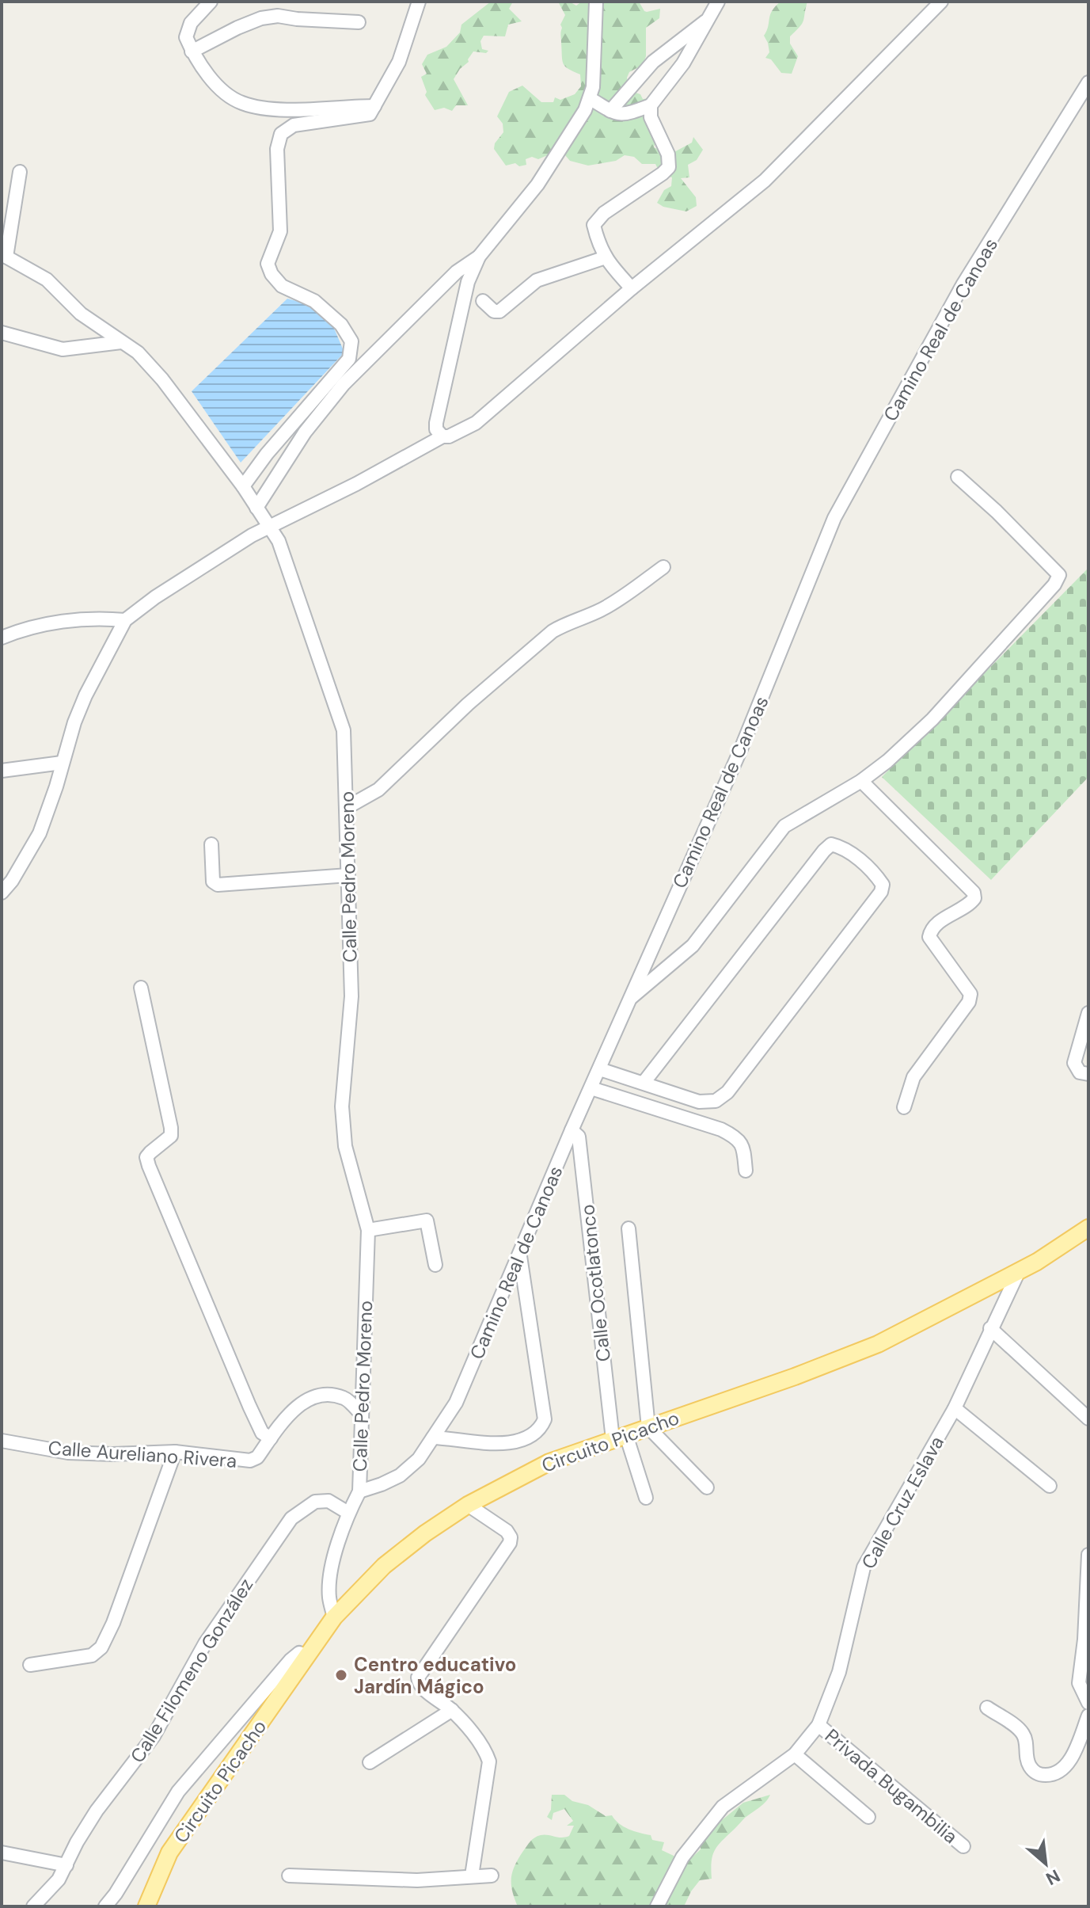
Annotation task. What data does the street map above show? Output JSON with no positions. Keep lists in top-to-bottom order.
{
  "streets": {
    "main road": ["Circuito Picacho"],
    "street": [
      "Camino Real de Canoas",
      "Calle Pedro Moreno",
      "Calle Ocotlatonco",
      "Calle Aureliano Rivera",
      "Calle Cruz Eslava",
      "Calle Filomeno González",
      "Privada Bugambilia"
    ]
  },
  "crossings": [
    ["Camino Real de Canoas", "Calle Pedro Moreno"],
    ["Camino Real de Canoas", "Calle Ocotlatonco"],
    ["Calle Pedro Moreno", "Circuito Picacho"],
    ["Calle Pedro Moreno", "Calle Aureliano Rivera"],
    ["Calle Pedro Moreno", "Calle Filomeno González"],
    ["Calle Ocotlatonco", "Circuito Picacho"],
    ["Circuito Picacho", "Calle Cruz Eslava"],
    ["Calle Cruz Eslava", "Privada Bugambilia"]
  ],
  "places": ["Centro educativo Jardín Mágico"],
  "north": "bottom right"
}
